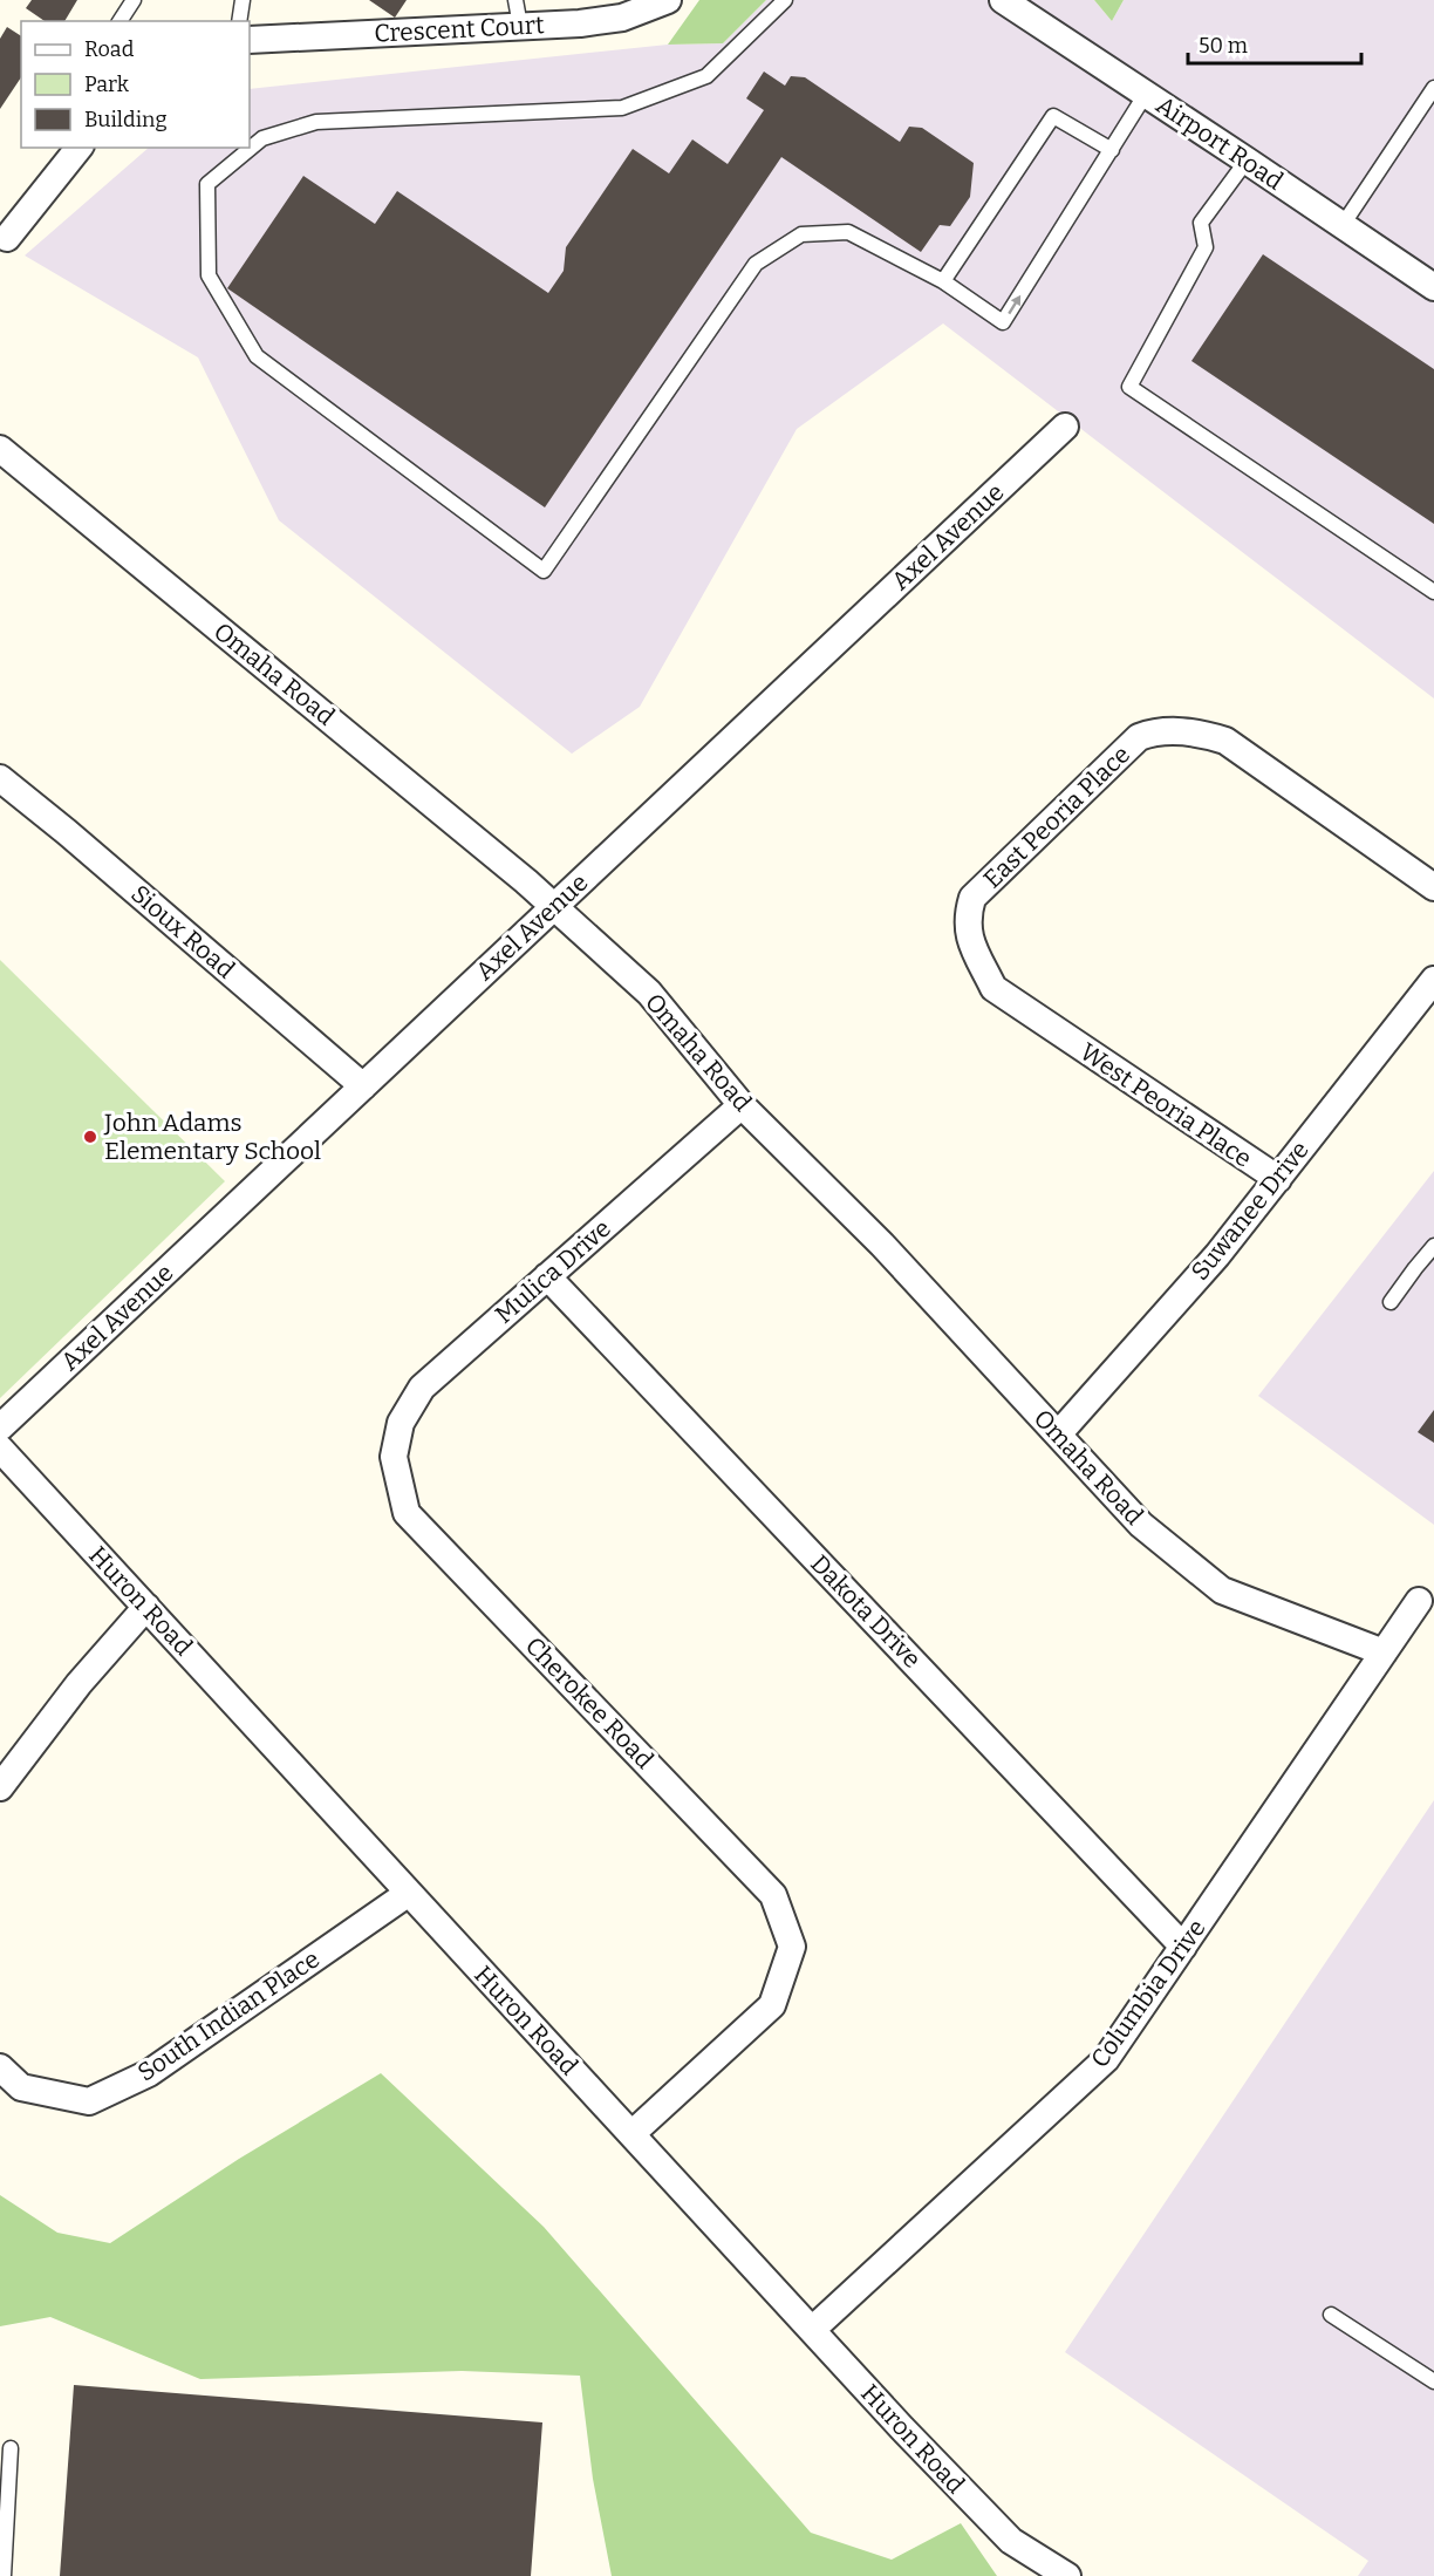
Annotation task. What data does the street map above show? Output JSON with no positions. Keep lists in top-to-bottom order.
{
  "streets": {
    "street": [
      "Crescent Court",
      "Airport Road",
      "Axel Avenue",
      "Omaha Road",
      "East Peoria Place",
      "Sioux Road",
      "West Peoria Place",
      "Suwanee Drive",
      "Mulica Drive",
      "Huron Road",
      "Dakota Drive",
      "Cherokee Road",
      "Columbia Drive",
      "South Indian Place"
    ]
  },
  "crossings": [
    ["Axel Avenue", "Omaha Road"],
    ["Axel Avenue", "Sioux Road"],
    ["Omaha Road", "Suwanee Drive"],
    ["Omaha Road", "Mulica Drive"],
    ["Omaha Road", "Columbia Drive"],
    ["East Peoria Place", "West Peoria Place"],
    ["West Peoria Place", "Suwanee Drive"],
    ["Mulica Drive", "Dakota Drive"],
    ["Mulica Drive", "Cherokee Road"],
    ["Huron Road", "Cherokee Road"],
    ["Huron Road", "Columbia Drive"],
    ["Huron Road", "South Indian Place"],
    ["Dakota Drive", "Columbia Drive"]
  ],
  "places": ["John Adams Elementary School"],
  "legend": ["Road", "Park", "Building"],
  "scale_bar": "50 m"
}
